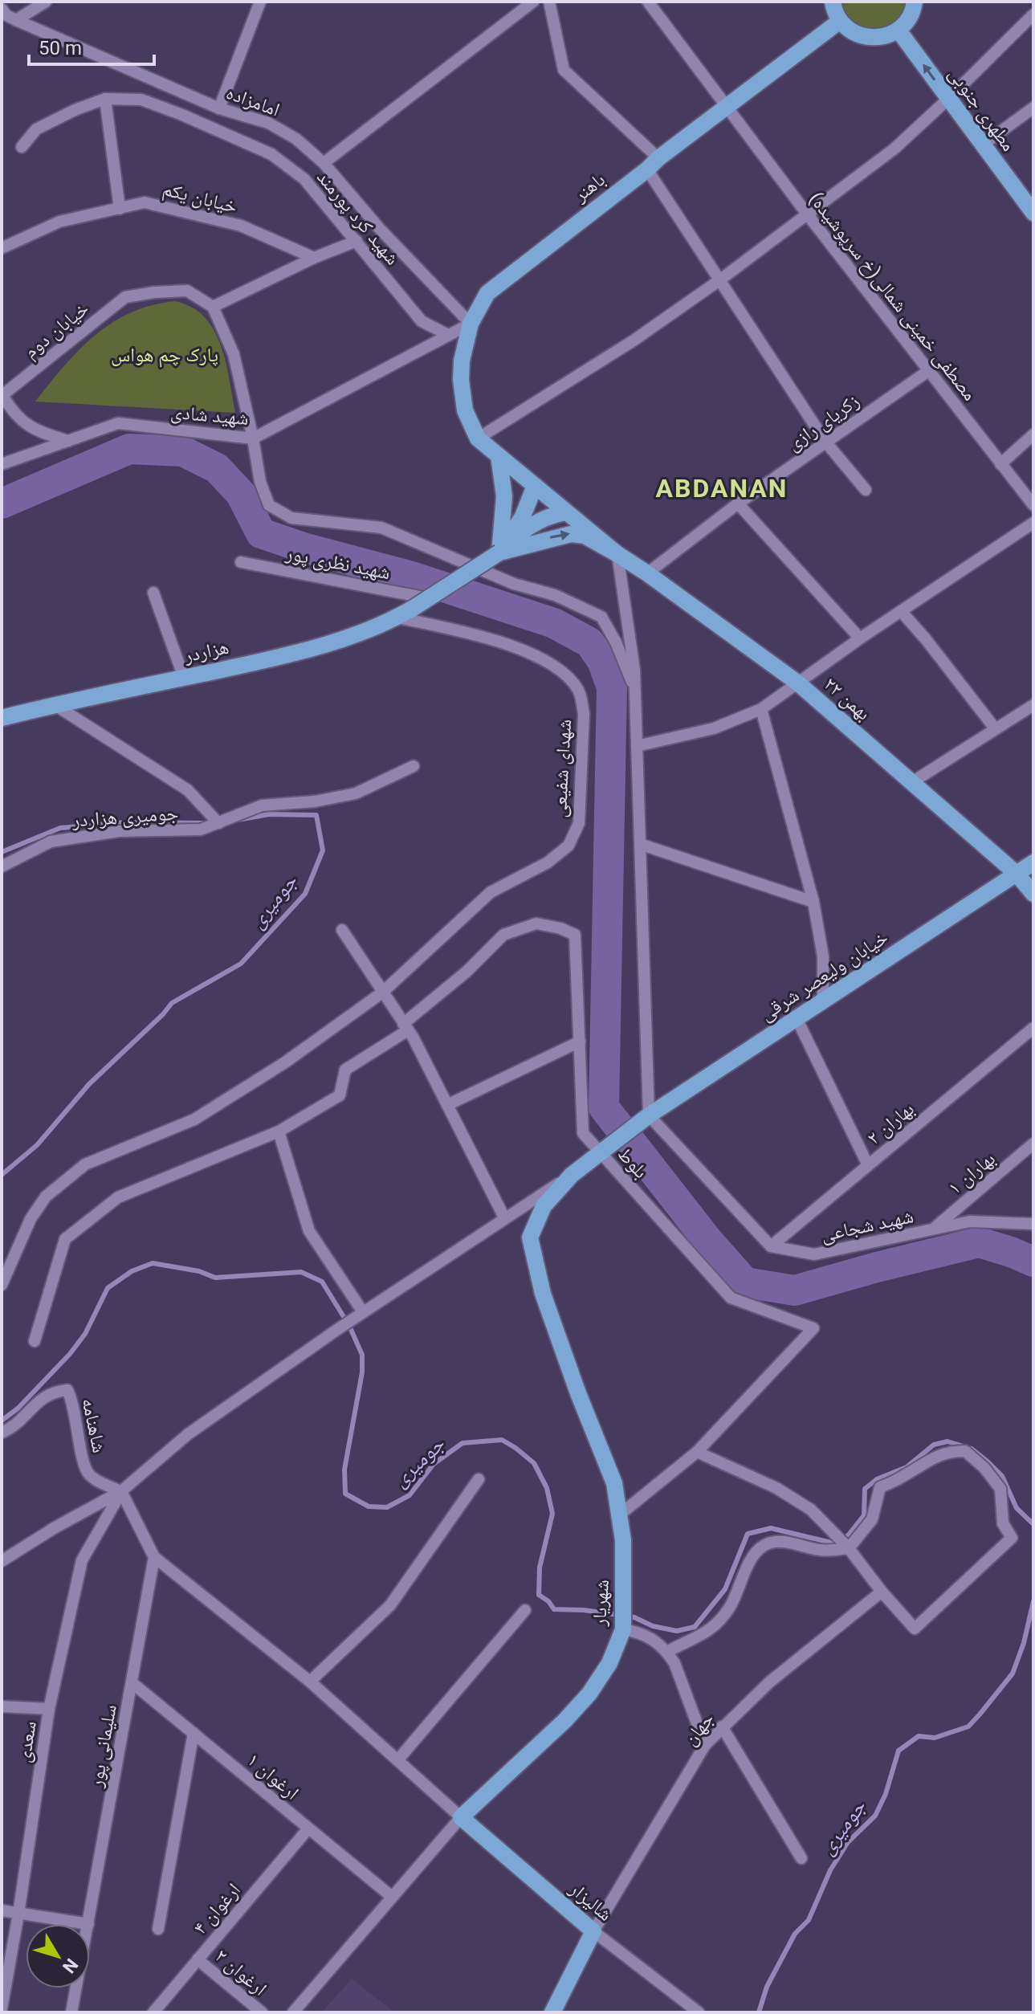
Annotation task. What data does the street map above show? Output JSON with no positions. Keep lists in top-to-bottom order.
{
  "streets": {
    "main road": [
      "مطهری جنوبی",
      "باهنر",
      "هزاردر",
      "۲۲ بهمن",
      "خیابان ولیعصر شرقی",
      "شهریار",
      "شالیزار"
    ],
    "street": [
      "امامزاده",
      "خیابان یکم",
      "شهید کرد پورمند",
      "مصطفی خمینی شمالی(خ سرپوشیده)",
      "خیابان دوم",
      "شهید شادی",
      "زکریای رازی",
      "شهید نظری پور",
      "شهدای شفیعی",
      "جومیری هزاردر",
      "بهاران ۲",
      "بلوط",
      "بهاران ۱",
      "شهید شجاعی",
      "شاهنامه",
      "جهان",
      "سعدی",
      "سلیمانی پور",
      "ارغوان ۱",
      "ارغوان ۴",
      "ارغوان ۲"
    ]
  },
  "crossings": [
    ["امامزاده", "باهنر"],
    ["امامزاده", "شهید شادی"],
    ["باهنر", "مصطفی خمینی شمالی(خ سرپوشیده)"],
    ["باهنر", "شهید شادی"],
    ["شهید کرد پورمند", "شهید شادی"],
    ["مصطفی خمینی شمالی(خ سرپوشیده)", "زکریای رازی"],
    ["خیابان دوم", "شهید شادی"],
    ["زکریای رازی", "۲۲ بهمن"],
    ["شهید نظری پور", "هزاردر"],
    ["هزاردر", "شهدای شفیعی"],
    ["۲۲ بهمن", "خیابان ولیعصر شرقی"],
    ["خیابان ولیعصر شرقی", "بلوط"],
    ["خیابان ولیعصر شرقی", "شهریار"],
    ["بهاران ۲", "شهید شجاعی"],
    ["بلوط", "شهریار"],
    ["بهاران ۱", "شهید شجاعی"],
    ["شاهنامه", "سعدی"],
    ["شهریار", "ارغوان ۱"],
    ["شهریار", "شالیزار"],
    ["جهان", "شالیزار"],
    ["سلیمانی پور", "ارغوان ۱"],
    ["ارغوان ۱", "ارغوان ۴"],
    ["ارغوان ۴", "ارغوان ۲"]
  ],
  "one_way": ["مطهری جنوبی"],
  "districts": ["ABDANAN"],
  "water": ["جومیری"],
  "parks": ["پارک چم هواس"],
  "scale_bar": "50 m",
  "north": "bottom right"
}
